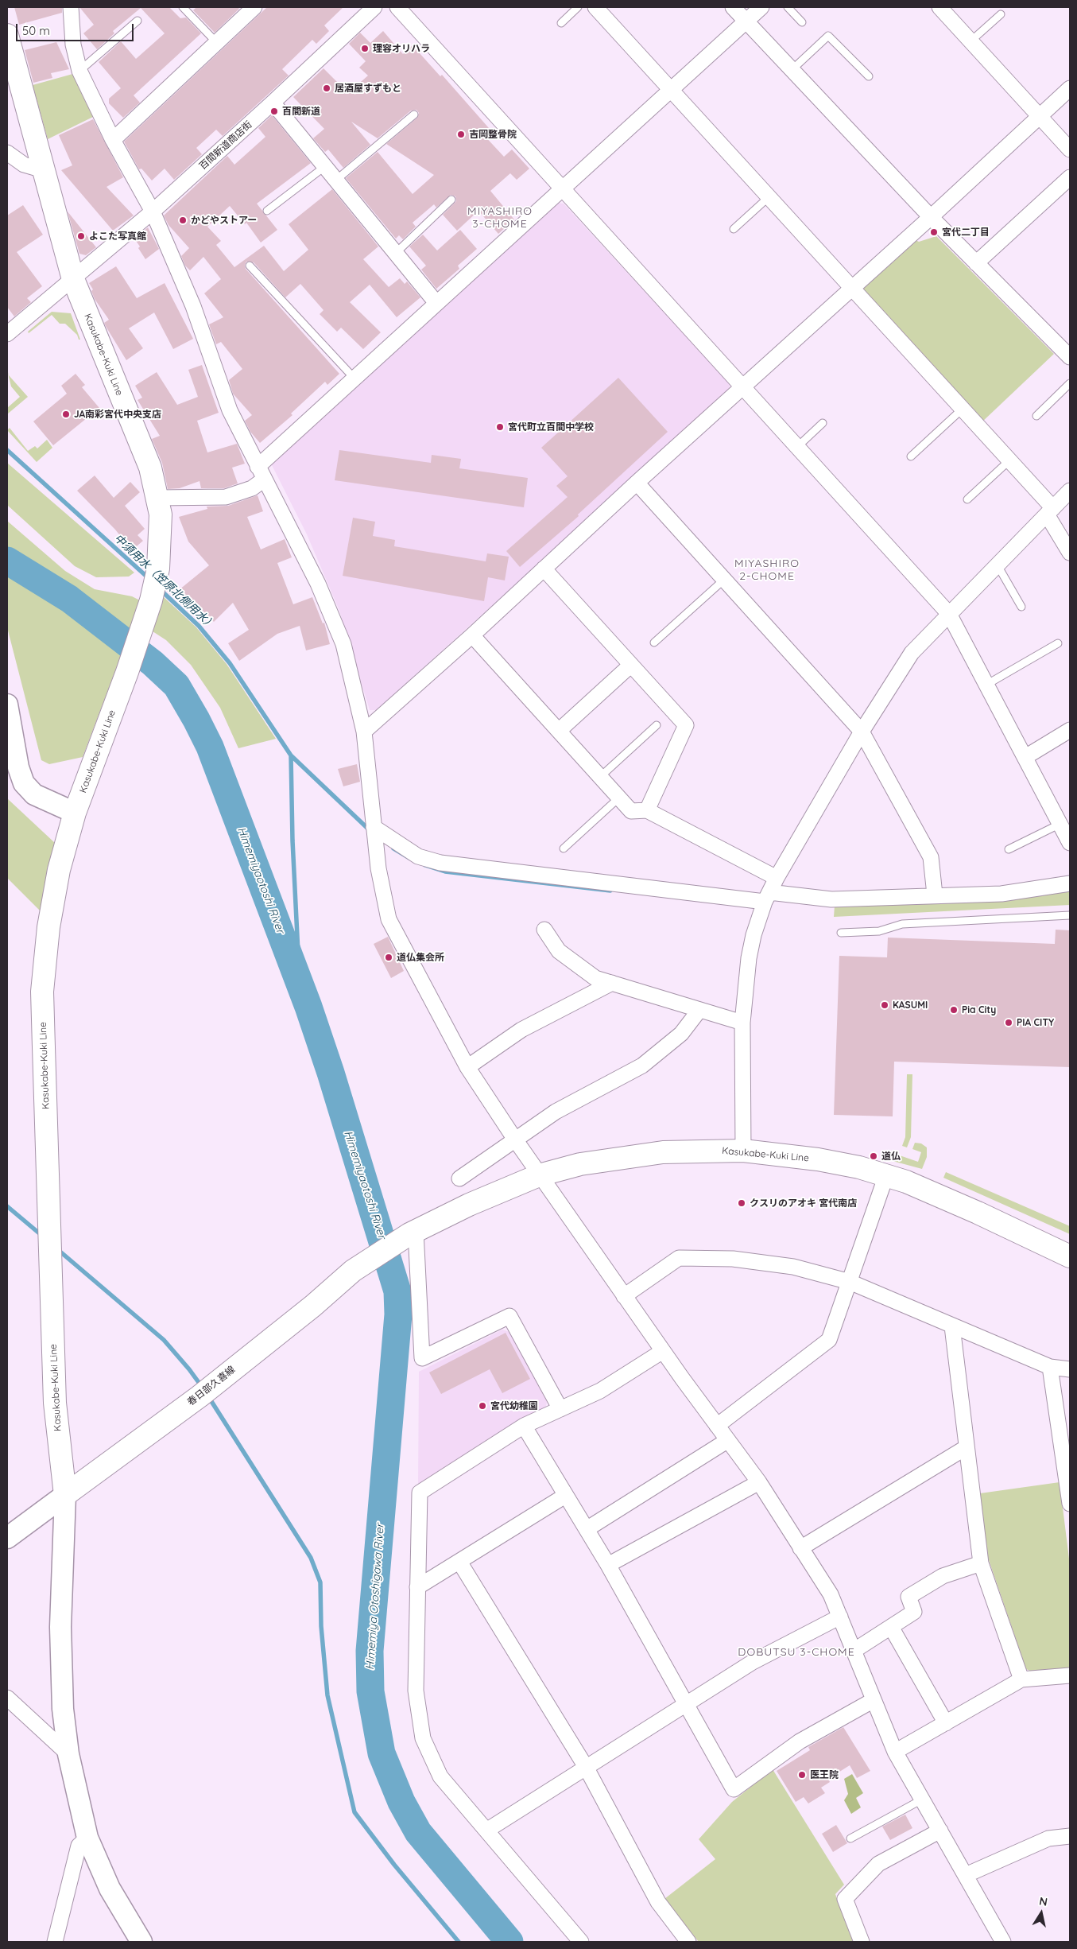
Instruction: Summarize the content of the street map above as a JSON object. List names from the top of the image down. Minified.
{"streets":{"main road":["Kasukabe-Kuki Line","春日部久喜線"],"street":["百間新道商店街"]},"crossings":[["百間新道商店街","Kasukabe-Kuki Line"],["Kasukabe-Kuki Line","春日部久喜線"]],"districts":["MIYASHIRO 3-CHOME","MIYASHIRO 2-CHOME","DOBUTSU 3-CHOME"],"water":["中須用水（笠原北側用水）","Himemiyaotoshi River","Himemiya Otoshigawa River"],"places":["理容オリハラ","居酒屋すずもと","百間新道","吉岡整骨院","かどやストアー","宮代二丁目","よこた写真館","JA南彩宮代中央支店","宮代町立百間中学校","道仏集会所","KASUMI","Pia City","PIA CITY","道仏","クスリのアオキ 宮代南店","宮代幼稚園","医王院"],"scale_bar":"50 m","north":"top"}
